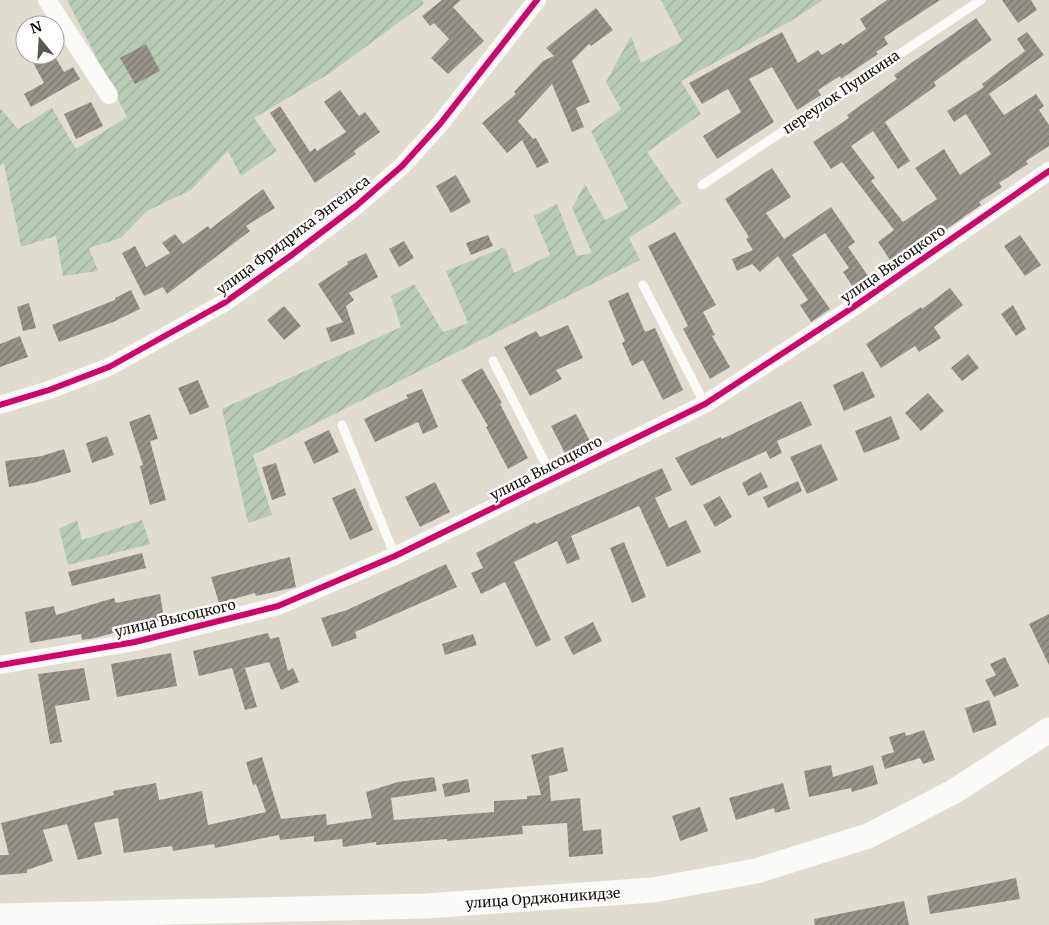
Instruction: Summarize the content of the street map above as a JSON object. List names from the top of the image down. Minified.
{"streets":{"main road":["улица Орджоникидзе"],"street":["улица Фридриха Энгельса","улица Высоцкого"],"lane":["переулок Пушкина"]},"north":"top"}
